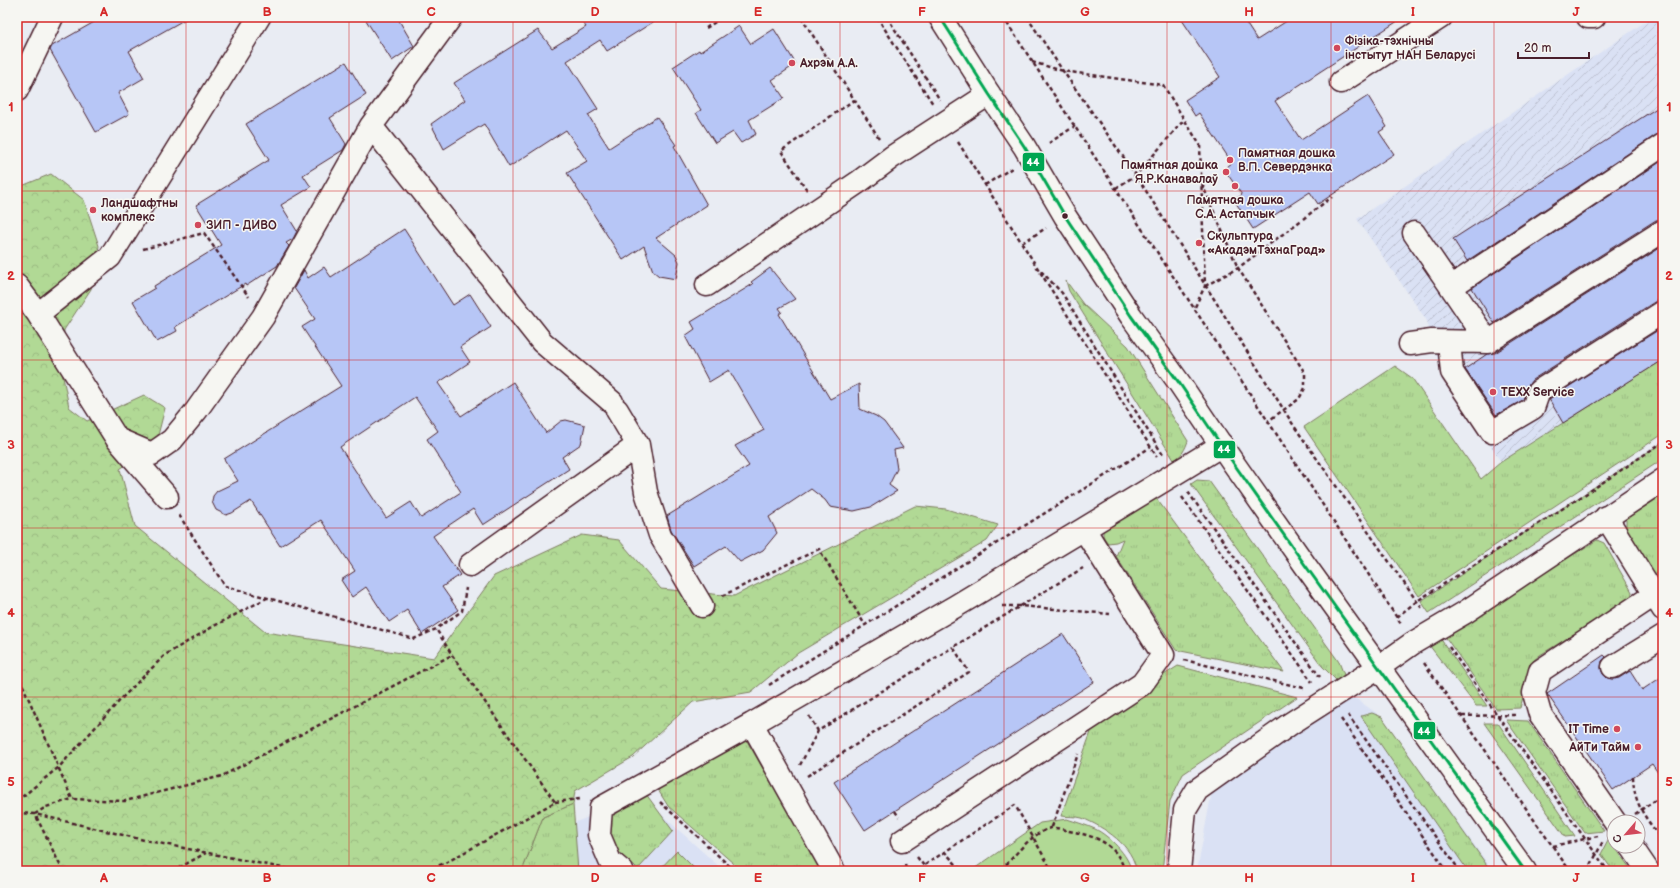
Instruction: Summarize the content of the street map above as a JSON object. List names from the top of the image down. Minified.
{"places":["Фізіка-тэхнічны інстытут НАН Беларусі","Ахрэм А.А.","Памятная дошка В.П. Севердэнка","Памятная дошка Я.Р.Канавалаў","Памятная дошка С.А. Астапчык","Ландшафтны комплекс","ЗИП - ДИВО","Скульптура «АкадэмТэхнаГрад»","TEXX Service","IT Time","АйТи Тайм"],"lines":["transit line 44"],"scale_bar":"20 m","north":"bottom left","grid":{"columns":["A","B","C","D","E","F","G","H","I","J"],"rows":["1","2","3","4","5"]}}
